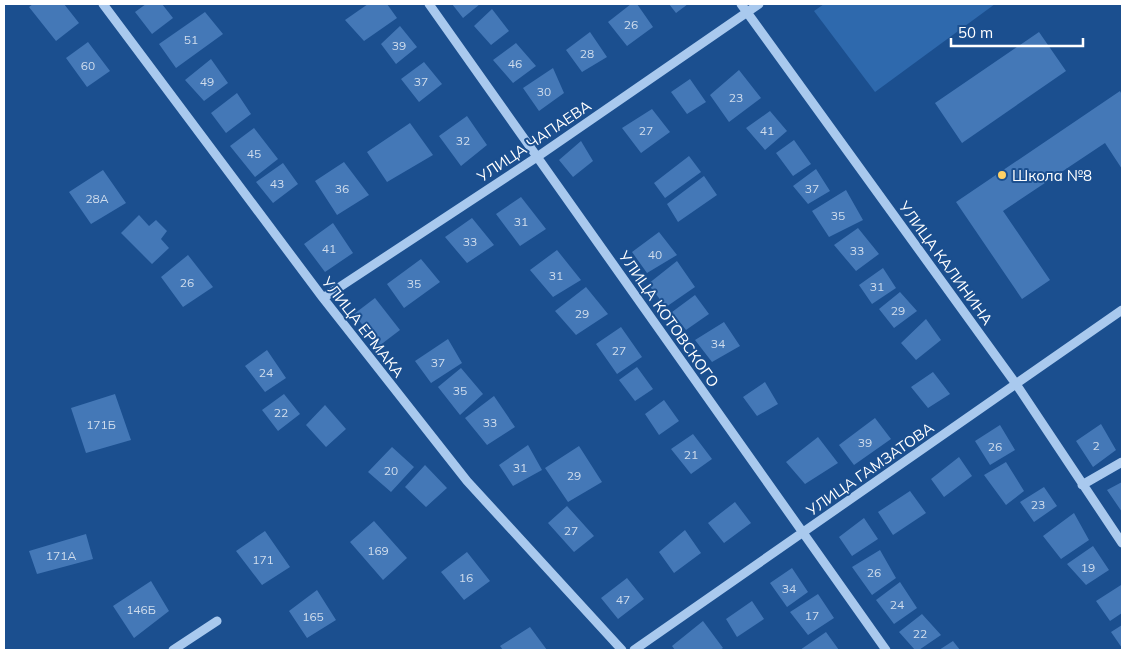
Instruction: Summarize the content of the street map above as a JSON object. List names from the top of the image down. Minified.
{"streets":{"street":["УЛИЦА ЧАПАЕВА","УЛИЦА КАЛИНИНА","УЛИЦА КОТОВСКОГО","УЛИЦА ЕРМАКА","УЛИЦА ГАМЗАТОВА"]},"crossings":[["УЛИЦА ЧАПАЕВА","УЛИЦА КАЛИНИНА"],["УЛИЦА ЧАПАЕВА","УЛИЦА КОТОВСКОГО"],["УЛИЦА ЧАПАЕВА","УЛИЦА ЕРМАКА"],["УЛИЦА КАЛИНИНА","УЛИЦА ГАМЗАТОВА"],["УЛИЦА КОТОВСКОГО","УЛИЦА ГАМЗАТОВА"]],"places":["Школа №8"],"house_numbers":["26","51","39","28","46","60","49","37","30","23","27","41","32","45","43","36","37","28А","35","31","33","41","33","40","31","26","35","31","29","29","34","27","37","24","35","22","33","171Б","39","2","26","21","31","20","29","23","27","169","171А","171","19","26","16","34","47","24","146Б","17","165","22"],"scale_bar":"50 m"}
